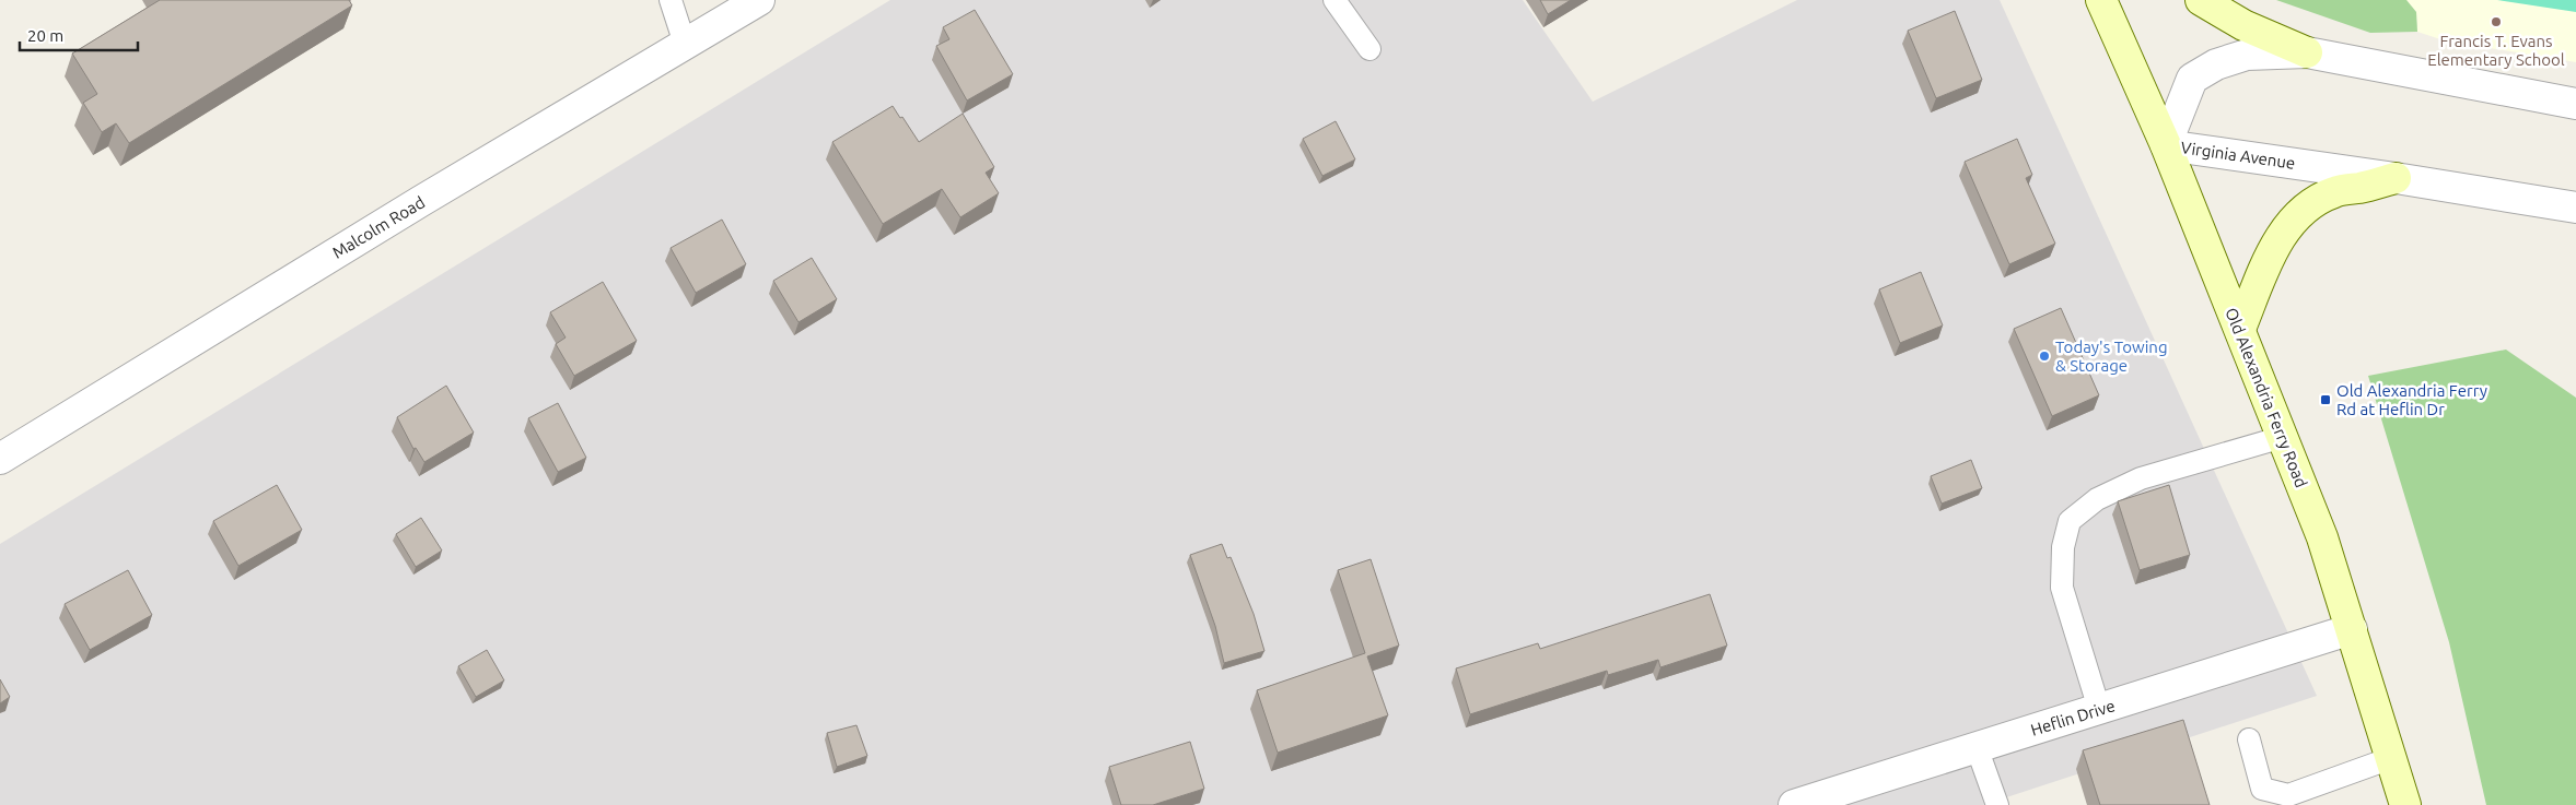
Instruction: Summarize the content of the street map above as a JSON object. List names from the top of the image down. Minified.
{"streets":{"main road":["Old Alexandria Ferry Road"],"street":["Virginia Avenue","Malcolm Road","Heflin Drive"]},"crossings":[["Virginia Avenue","Old Alexandria Ferry Road"],["Old Alexandria Ferry Road","Heflin Drive"]],"places":{"other":["Francis T. Evans Elementary School","Today's Towing & Storage"],"transit":["Old Alexandria Ferry Rd at Heflin Dr"]},"scale_bar":"20 m"}
